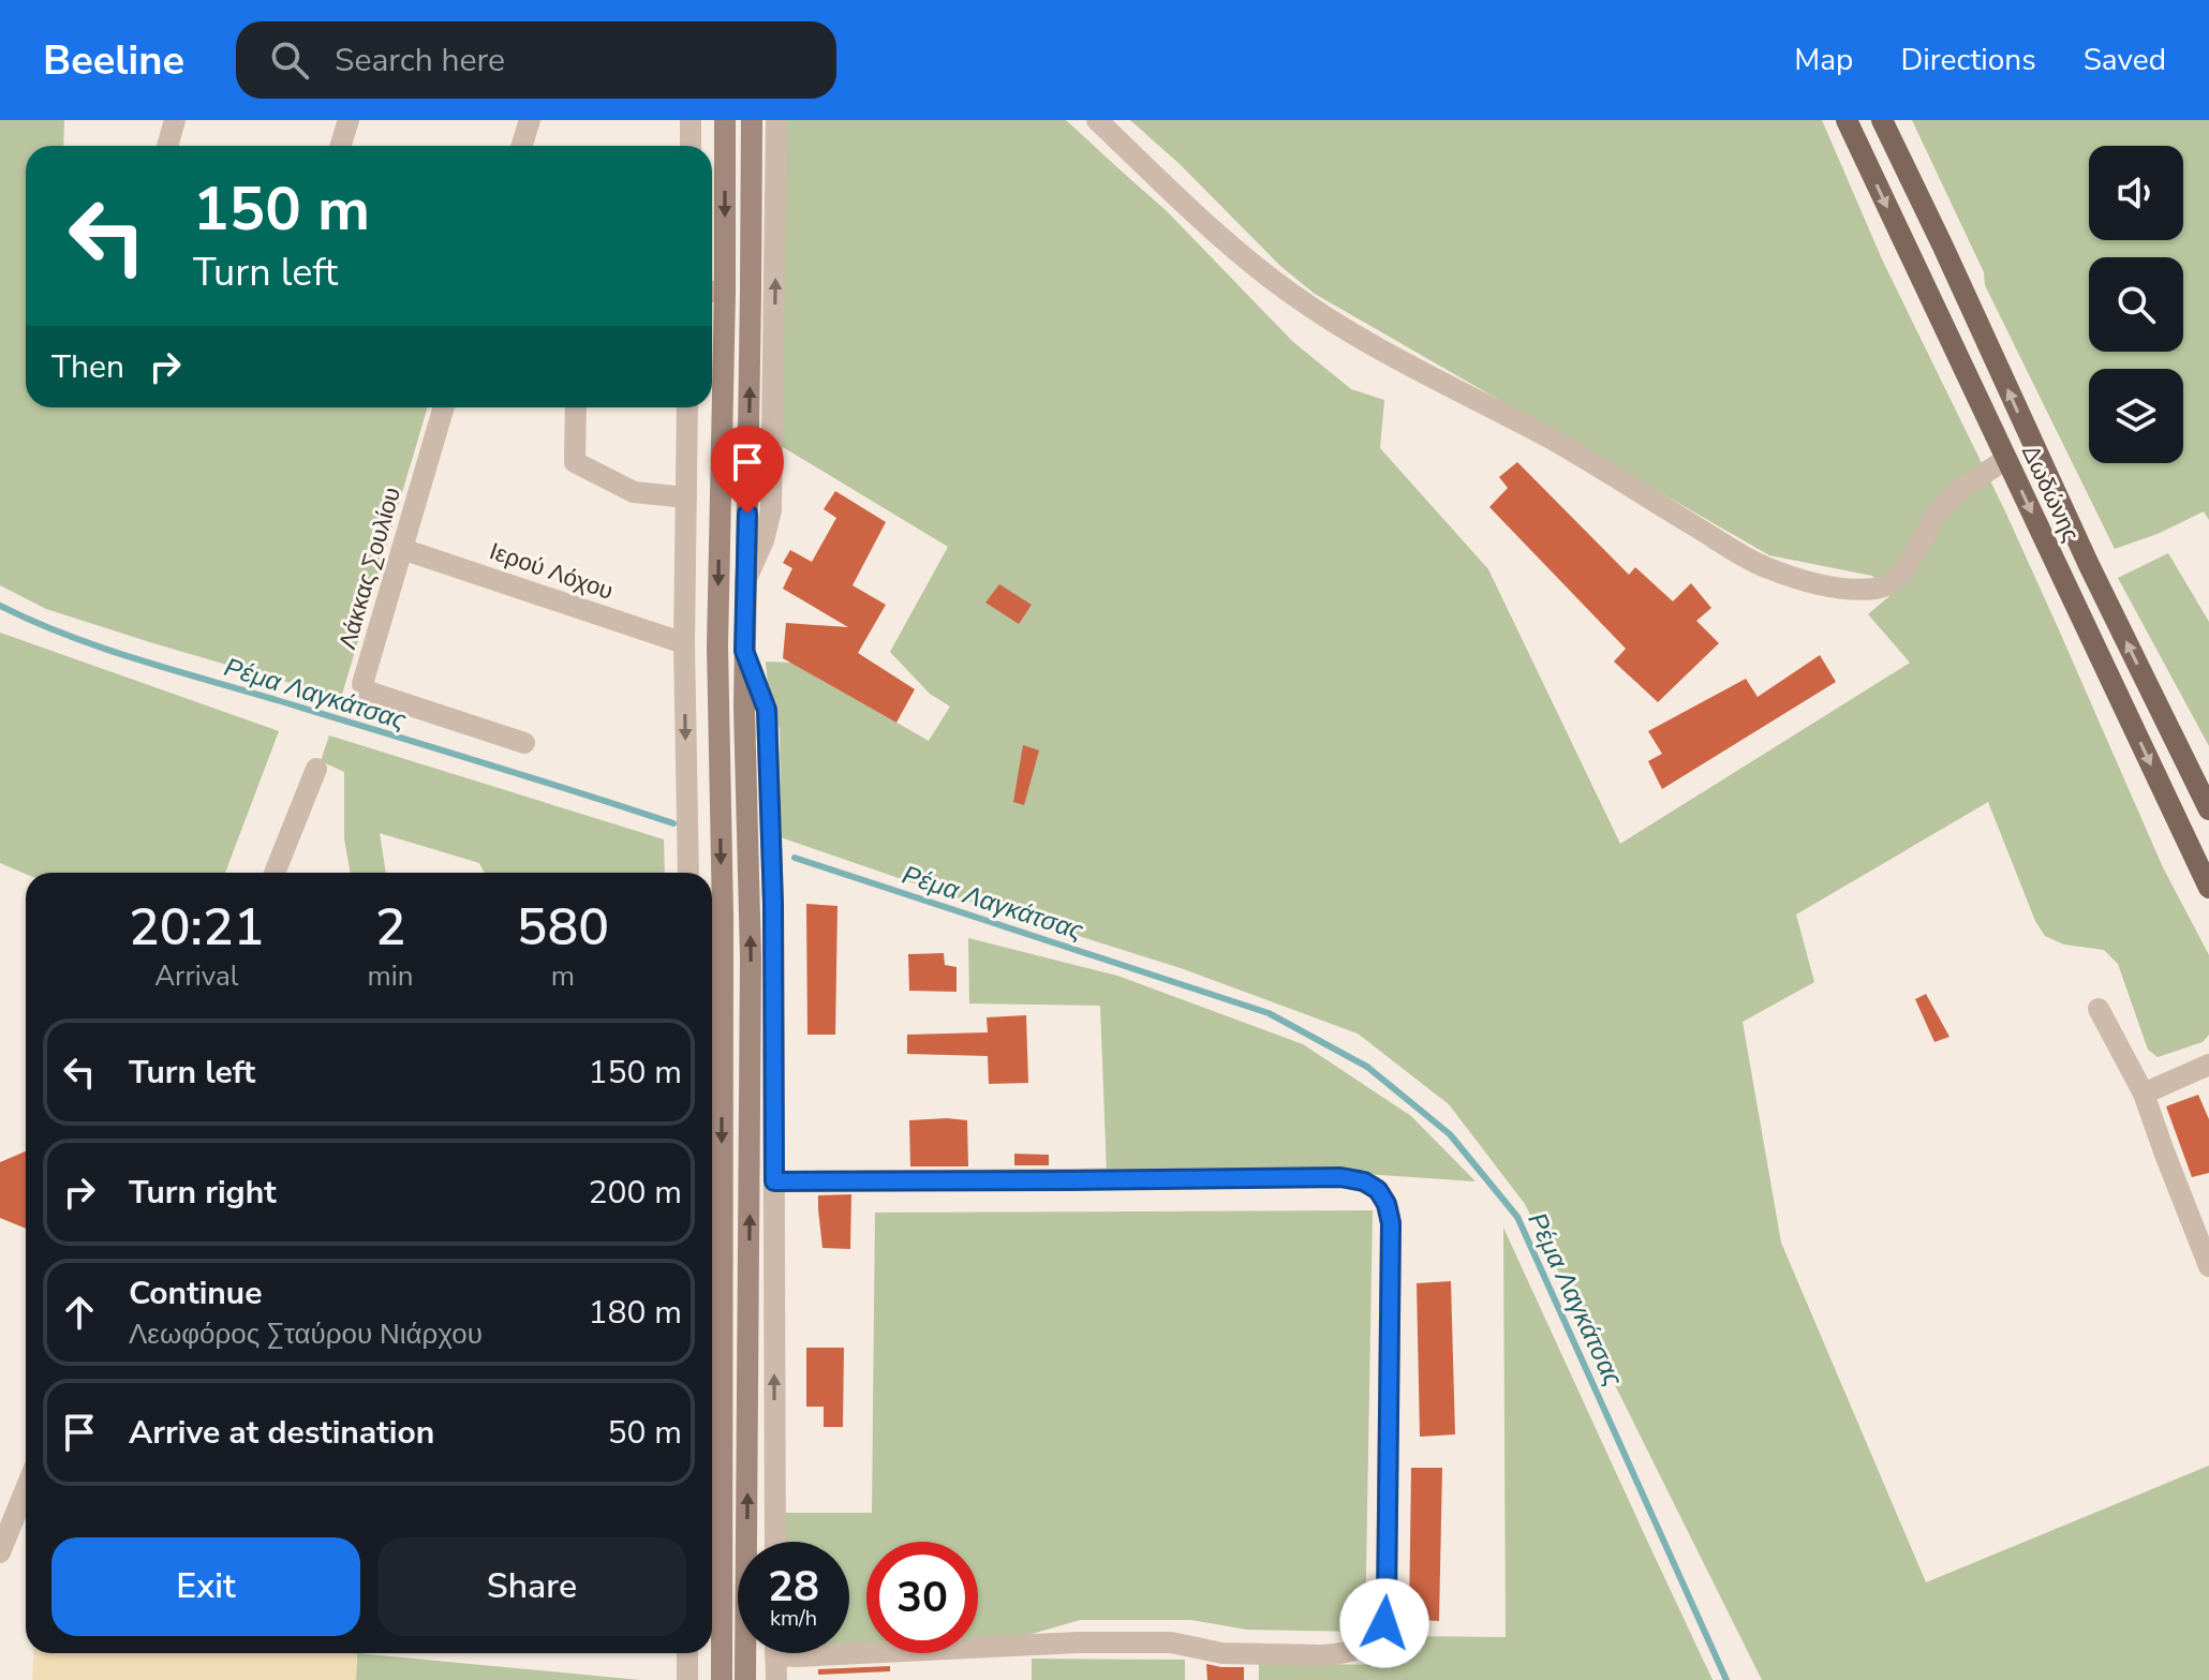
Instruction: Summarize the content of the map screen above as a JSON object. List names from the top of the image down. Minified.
{"streets":{"main road":["Δωδώνης"],"street":["Λάκκας Σουλίου","Ιερού Λόχου"]},"crossings":[["Λάκκας Σουλίου","Ιερού Λόχου"]],"water":["Ρέμα Λαγκάτσας"],"page":{"header":"Beeline","search":"Search here","nav":["Map","Directions","Saved"],"turn":["150 m","Turn left"],"then":"Then","eta":["20:21","Arrival","2","min","580","m"],"list":[{"name":"Turn left","value":"150 m"},{"name":"Turn right","value":"200 m"},{"name":"Continue","note":"Λεωφόρος Σταύρου Νιάρχου","value":"180 m"},{"name":"Arrive at destination","value":"50 m"}],"buttons":["Exit","Share"],"speed":"28 km/h","limit":"30"}}
